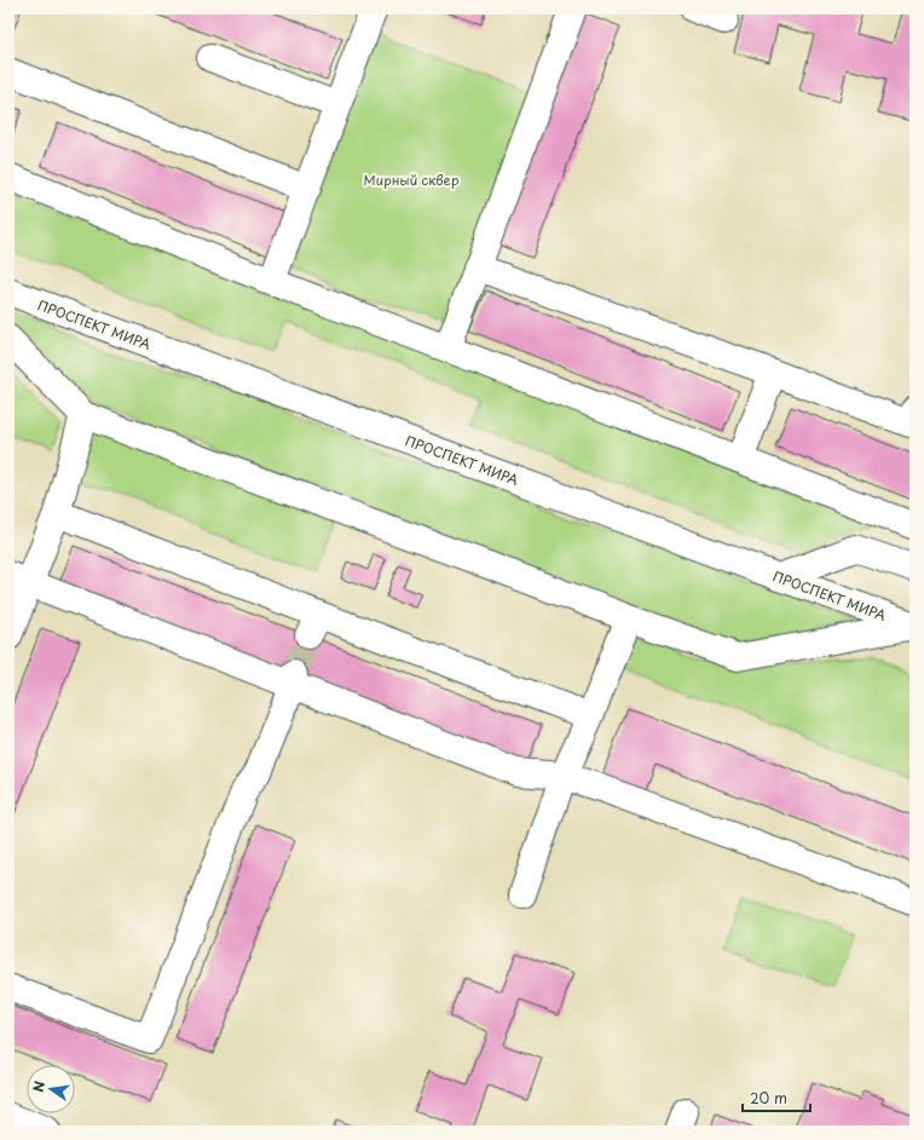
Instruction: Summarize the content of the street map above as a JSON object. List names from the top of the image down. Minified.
{"streets":{"street":["ПРОСПЕКТ МИРА"]},"parks":["Мирный сквер"],"scale_bar":"20 m","north":"left"}
